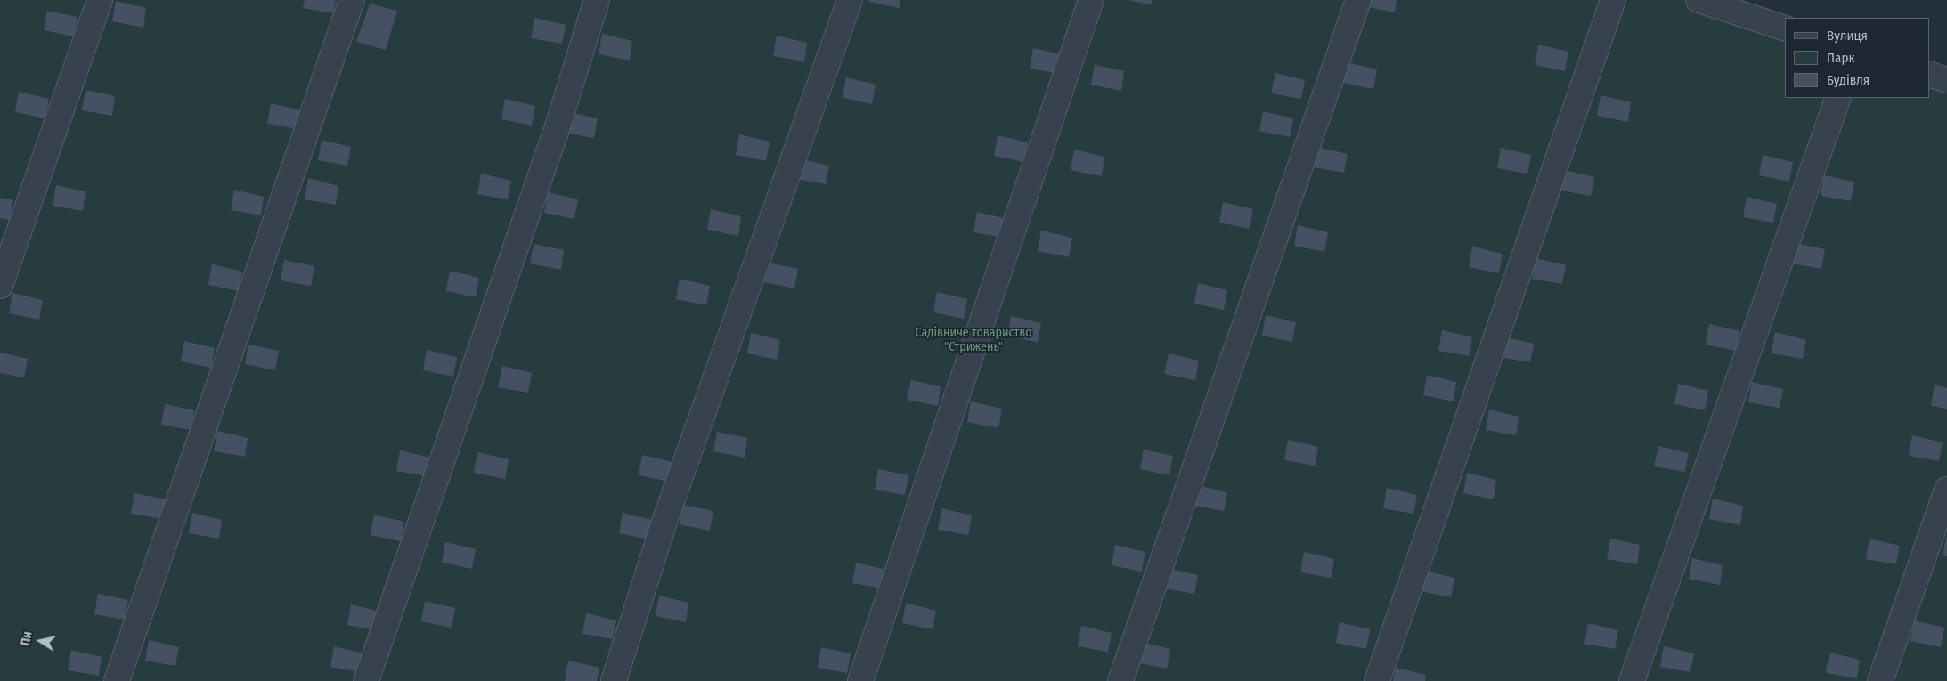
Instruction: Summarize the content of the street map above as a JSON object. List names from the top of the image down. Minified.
{"parks":["Садівниче товариство \"Стрижень\""],"legend":["Вулиця","Парк","Будівля"],"north":"left"}
